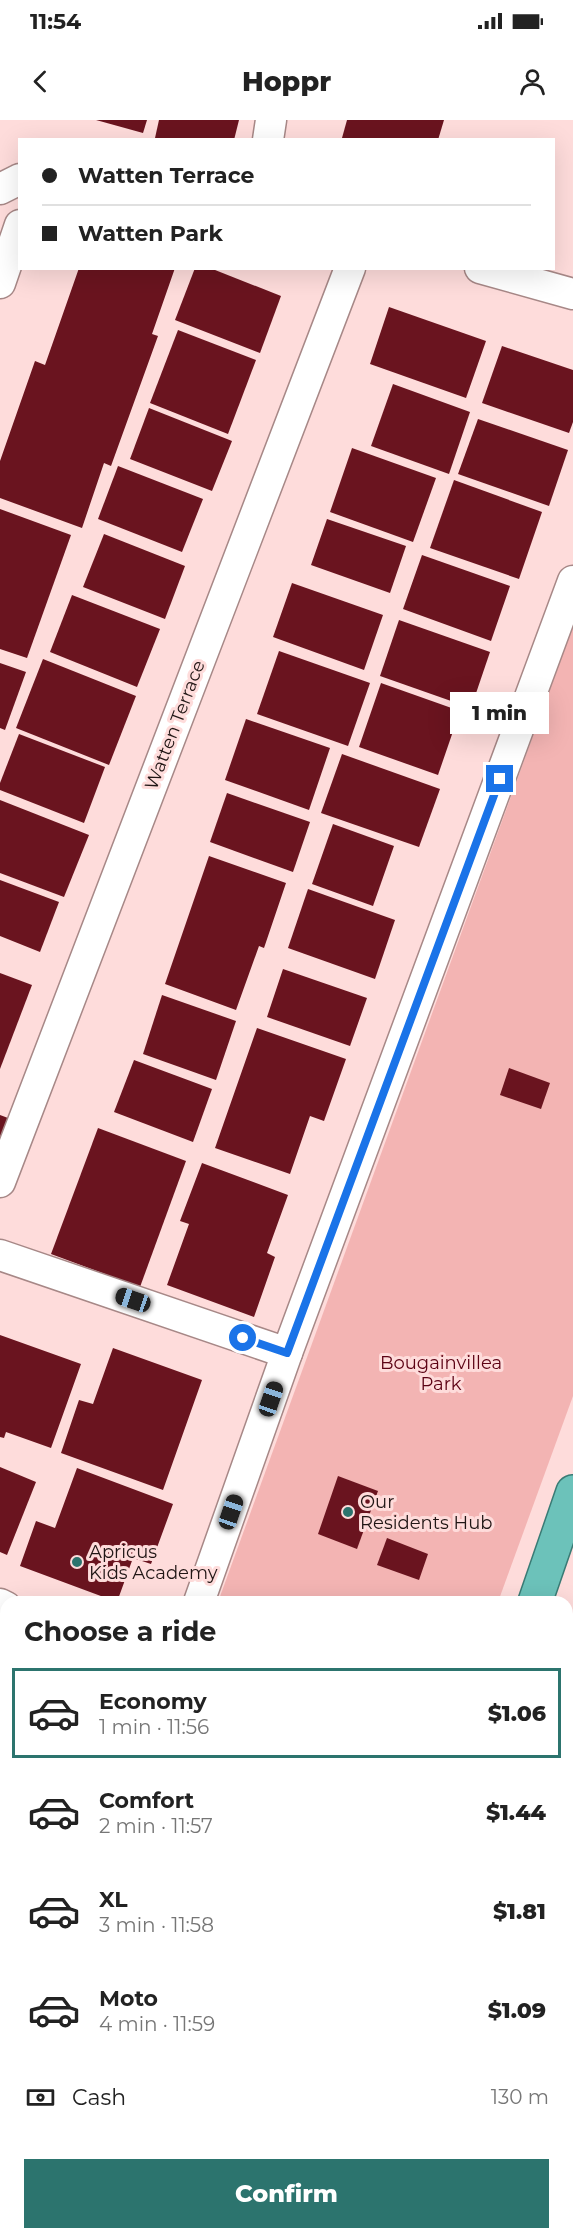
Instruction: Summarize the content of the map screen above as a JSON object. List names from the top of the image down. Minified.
{"streets":{"street":["Watten Terrace"]},"parks":["Bougainvillea Park"],"places":["Our Residents Hub","Apricus Kids Academy"],"page":{"status":"11:54","header":"Hoppr","banner":["Watten Terrace","Watten Park"],"bubble":"1 min","heading":"Choose a ride","list":[{"name":"Economy","note":"1 min · 11:56","value":"$1.06"},{"name":"Comfort","note":"2 min · 11:57","value":"$1.44"},{"name":"XL","note":"3 min · 11:58","value":"$1.81"},{"name":"Moto","note":"4 min · 11:59","value":"$1.09"}],"pay":["Cash","130 m"],"buttons":"Confirm"}}
